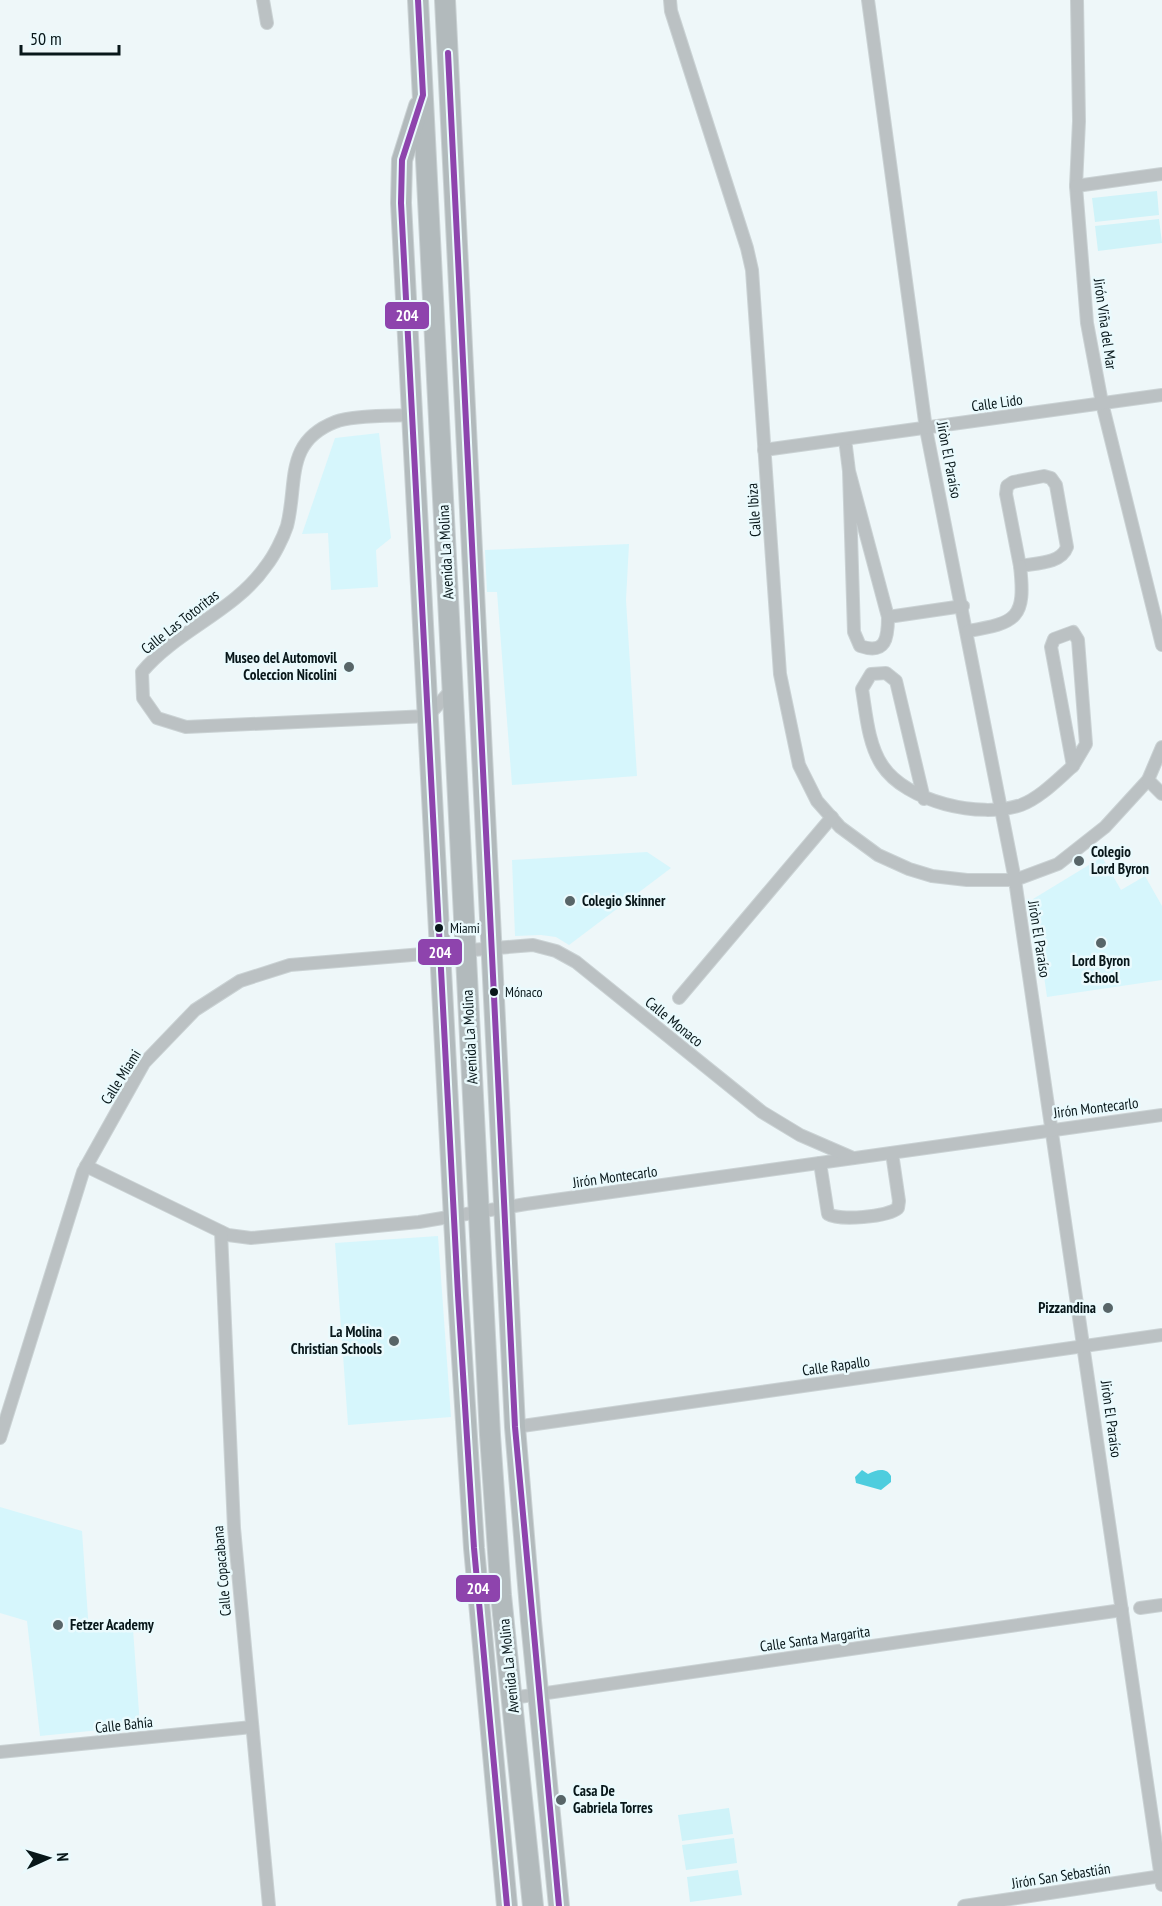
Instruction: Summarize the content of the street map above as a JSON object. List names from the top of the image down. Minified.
{"streets":{"main road":["Avenida La Molina"],"street":["Jirón Viña del Mar","Calle Lido","Jiròn El Paraíso","Calle Ibiza","Calle Las Totoritas","Calle Monaco","Calle Miami","Jirón Montecarlo","Calle Rapallo","Calle Copacabana","Calle Santa Margarita","Calle Bahía","Jirón San Sebastián"]},"crossings":[["Jirón Viña del Mar","Calle Lido"],["Calle Lido","Jiròn El Paraíso"],["Calle Lido","Calle Ibiza"],["Jiròn El Paraíso","Calle Ibiza"],["Jiròn El Paraíso","Jirón Montecarlo"],["Jiròn El Paraíso","Calle Rapallo"],["Jiròn El Paraíso","Calle Santa Margarita"],["Jiròn El Paraíso","Jirón San Sebastián"],["Avenida La Molina","Calle Las Totoritas"],["Avenida La Molina","Calle Monaco"],["Avenida La Molina","Calle Miami"],["Avenida La Molina","Jirón Montecarlo"],["Avenida La Molina","Calle Rapallo"],["Avenida La Molina","Calle Santa Margarita"],["Calle Monaco","Calle Miami"],["Calle Monaco","Jirón Montecarlo"],["Calle Miami","Jirón Montecarlo"],["Jirón Montecarlo","Calle Copacabana"],["Calle Copacabana","Calle Bahía"]],"places":["Museo del Automovil Coleccion Nicolini","Colegio Lord Byron","Colegio Skinner","Miami","Lord Byron School","Mónaco","Pizzandina","La Molina Christian Schools","Fetzer Academy","Casa De Gabriela Torres"],"lines":["transit line 204"],"scale_bar":"50 m","north":"right"}
